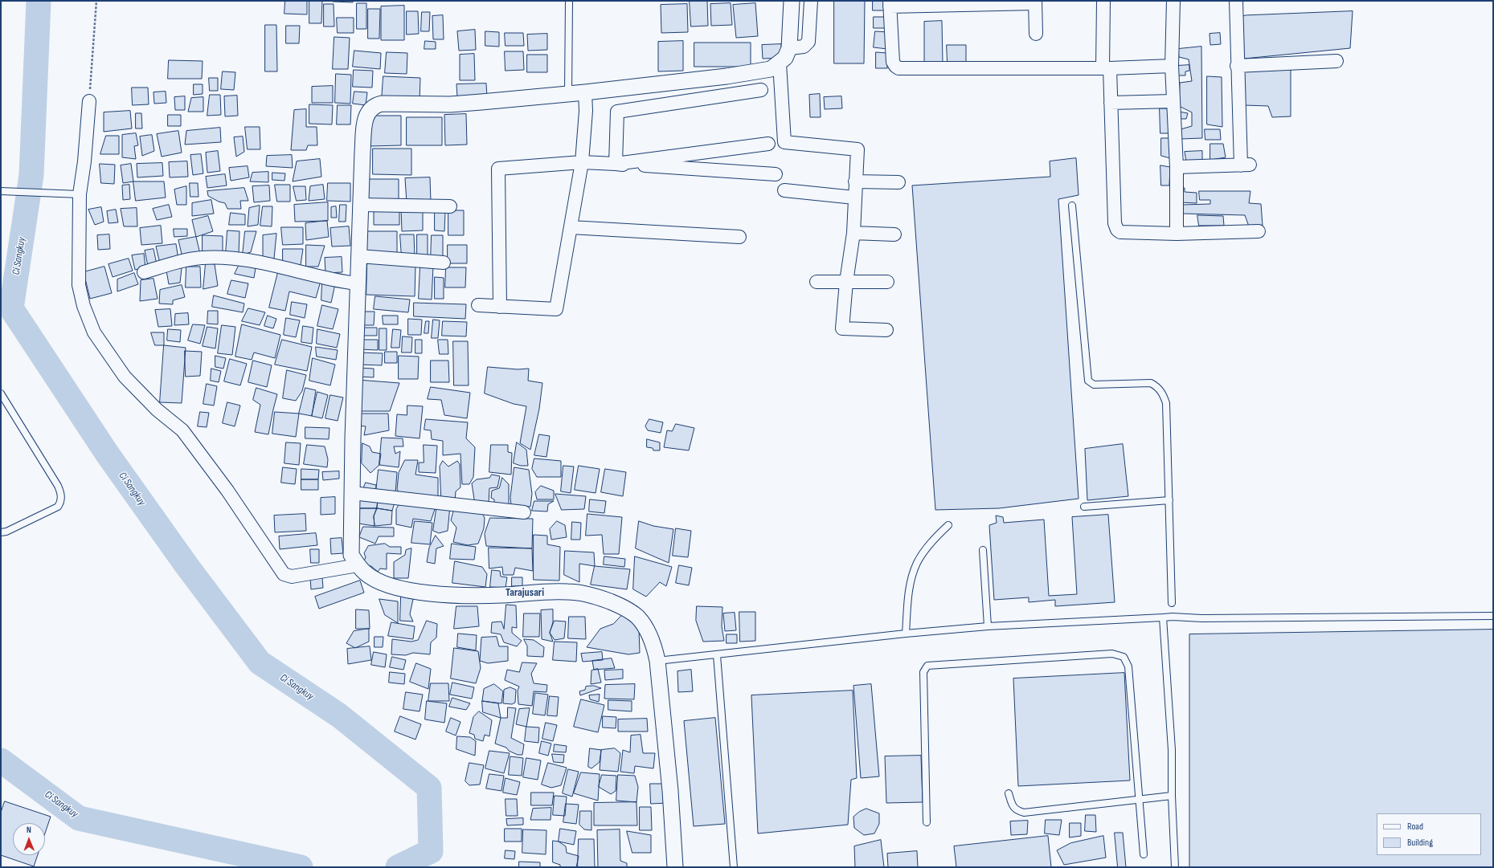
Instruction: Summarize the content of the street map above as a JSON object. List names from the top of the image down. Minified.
{"districts":["Tarajusari"],"water":["Ci Sangkuy"],"legend":["Road","Building"],"north":"top"}
